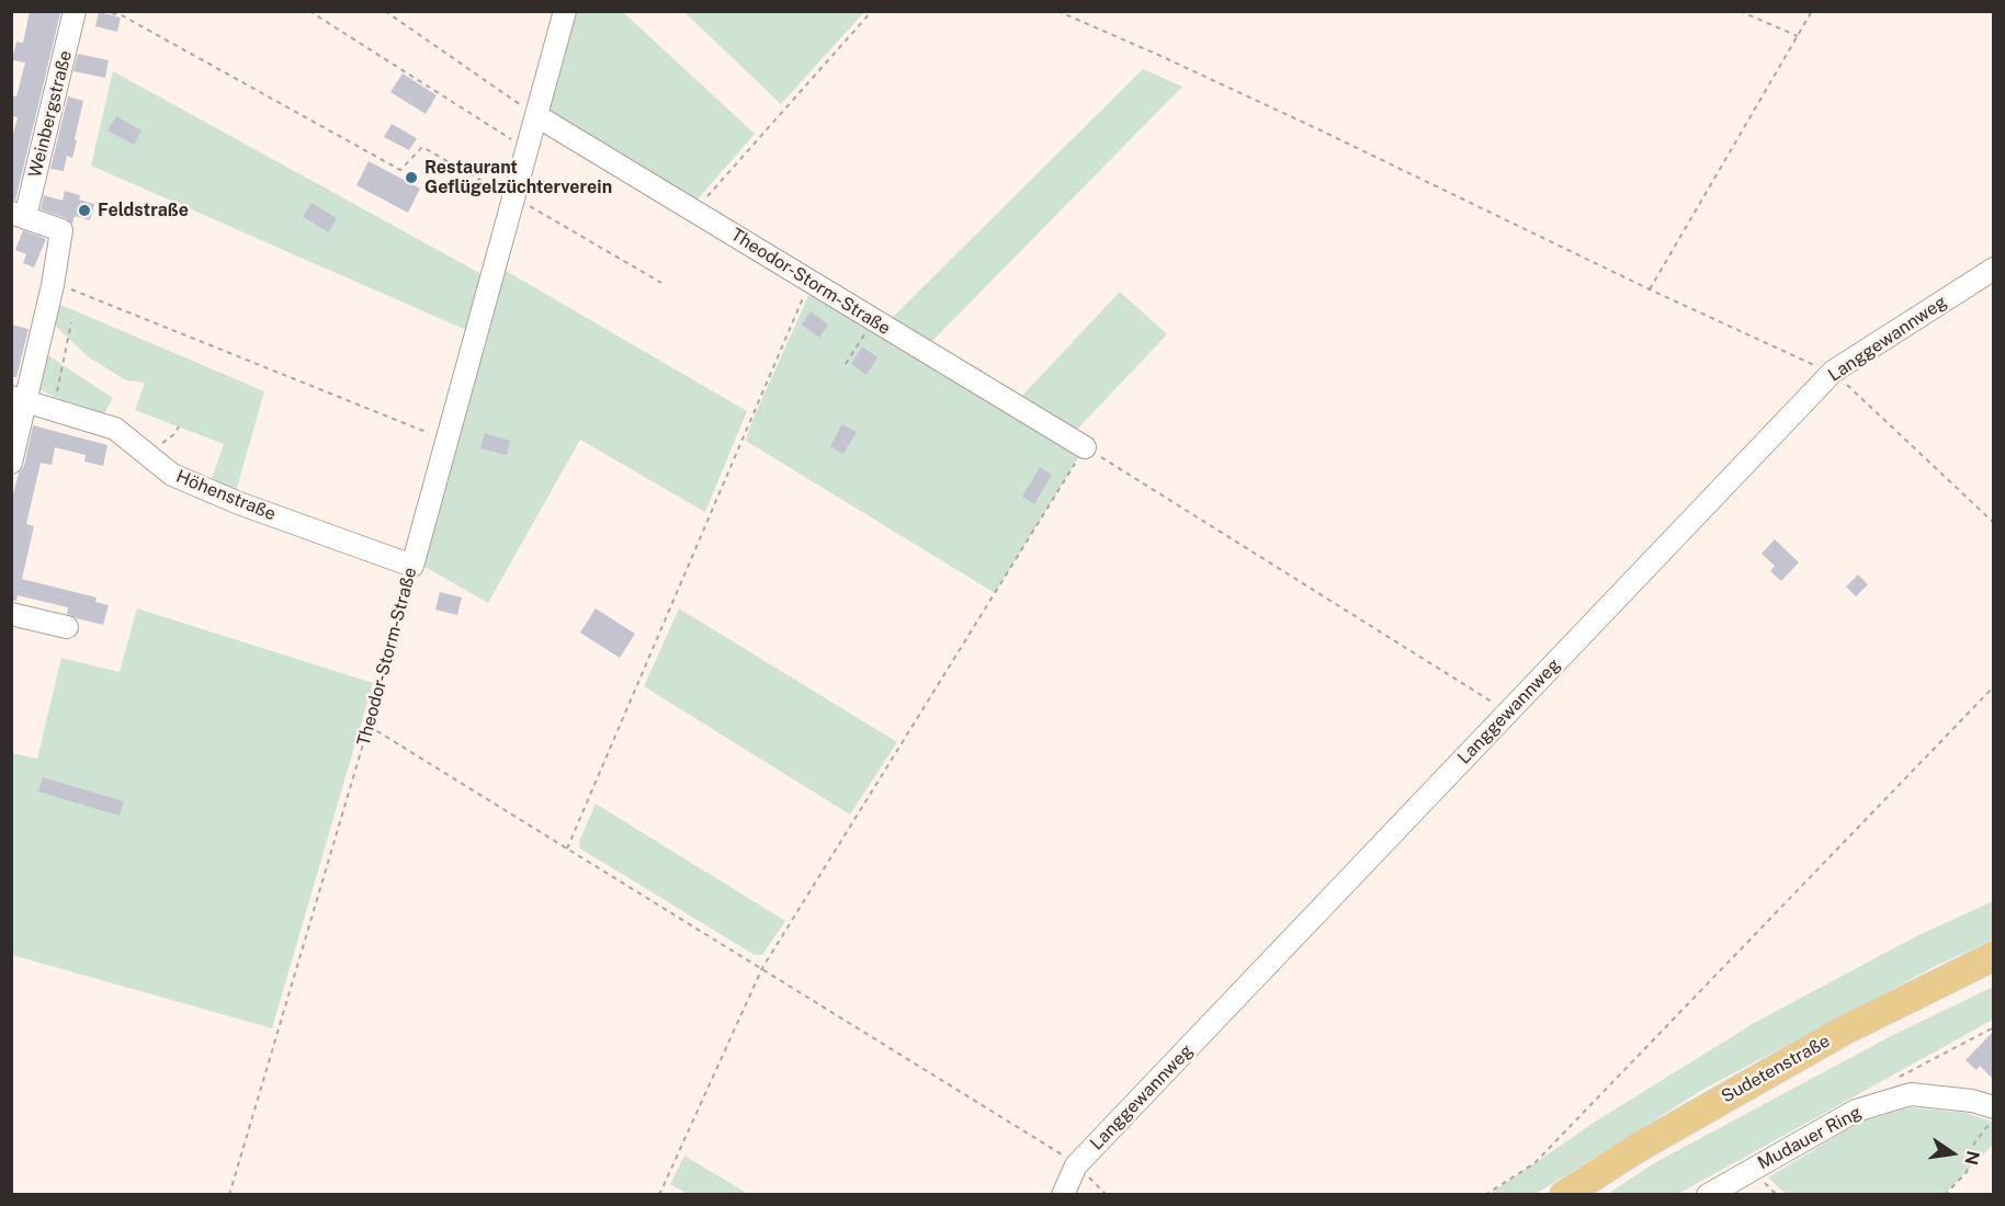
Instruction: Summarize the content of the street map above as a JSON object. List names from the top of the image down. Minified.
{"streets":{"main road":["Sudetenstraße"],"street":["Weinbergstraße","Theodor-Storm-Straße","Langgewannweg","Höhenstraße","Mudauer Ring"]},"crossings":[["Theodor-Storm-Straße","Höhenstraße"]],"places":["Restaurant Geflügelzüchterverein","Feldstraße"],"north":"right"}
